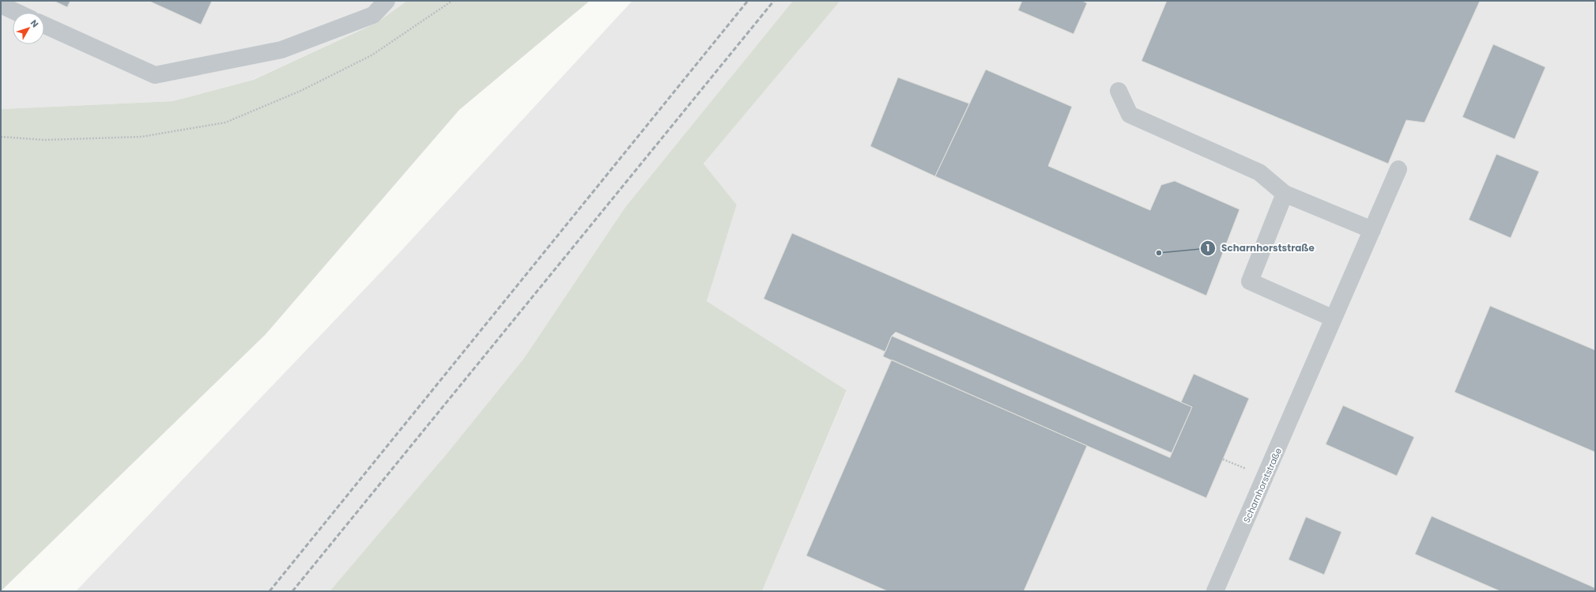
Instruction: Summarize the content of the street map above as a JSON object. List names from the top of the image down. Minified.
{"streets":{"street":["Scharnhorststraße"]},"places":["Scharnhorststraße"],"north":"top right"}
